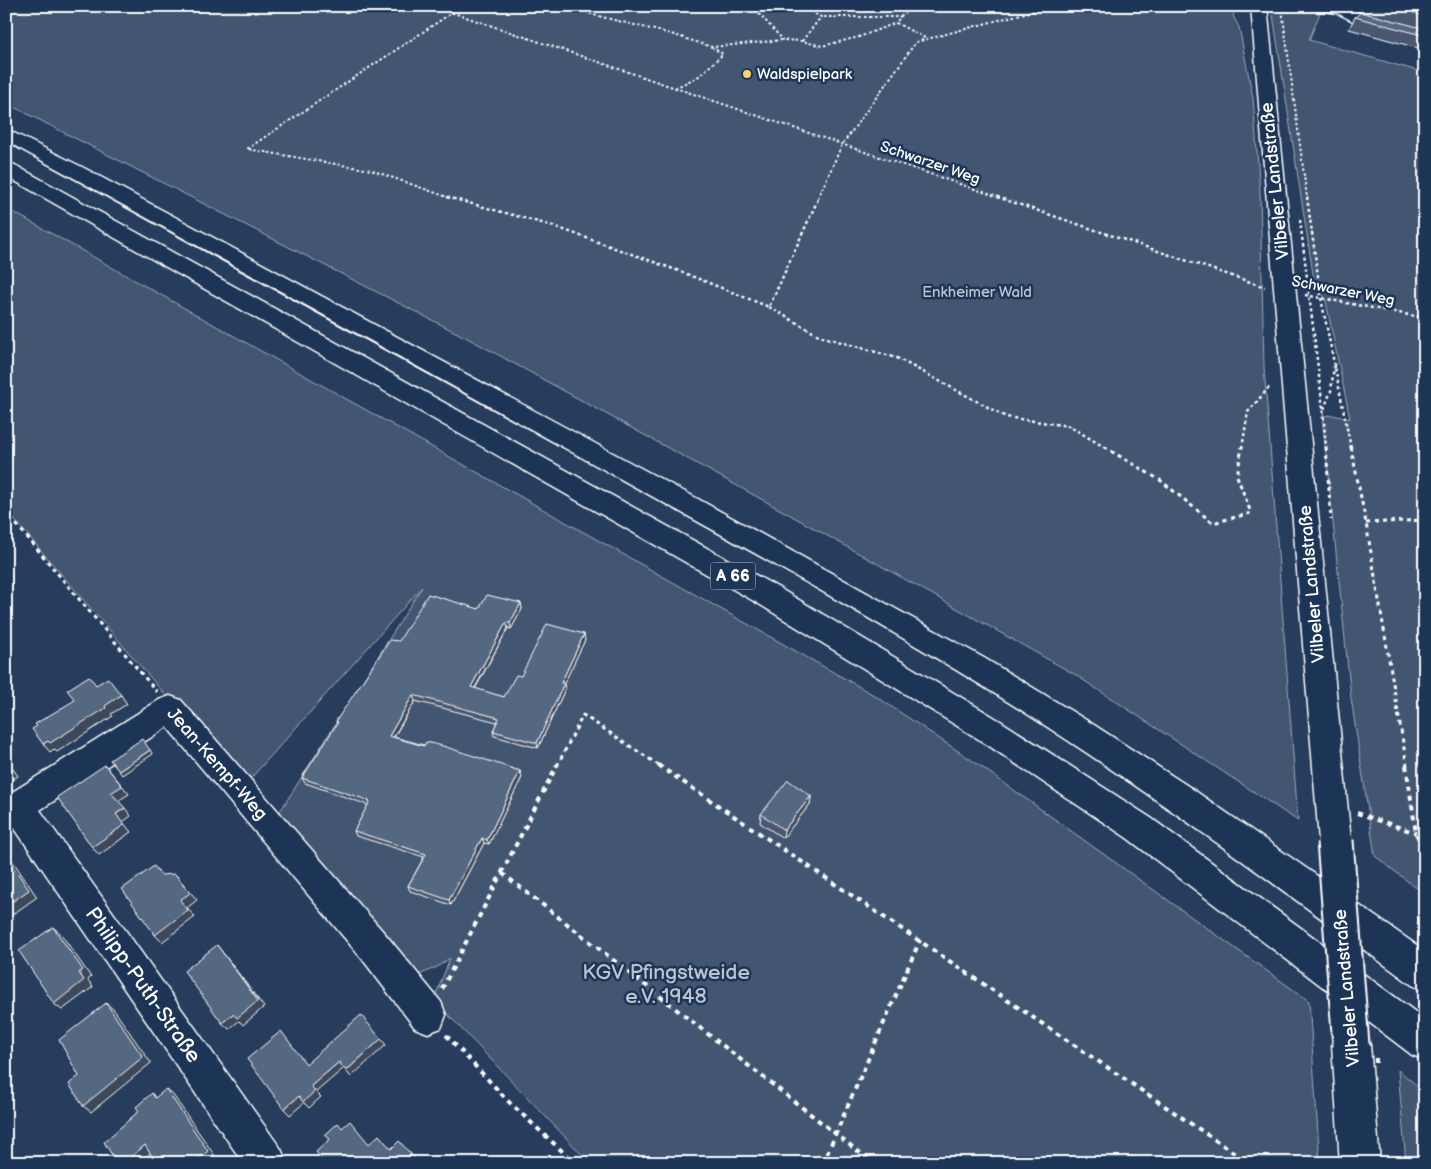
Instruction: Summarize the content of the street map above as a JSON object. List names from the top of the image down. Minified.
{"streets":{"main road":["Vilbeler Landstraße","A 66","Jean-Kempf-Weg","Philipp-Puth-Straße"],"path":["Schwarzer Weg"]},"crossings":[["Schwarzer Weg","Vilbeler Landstraße"]],"parks":["Enkheimer Wald","KGV Pfingstweide e.V. 1948"],"places":["Waldspielpark"]}
